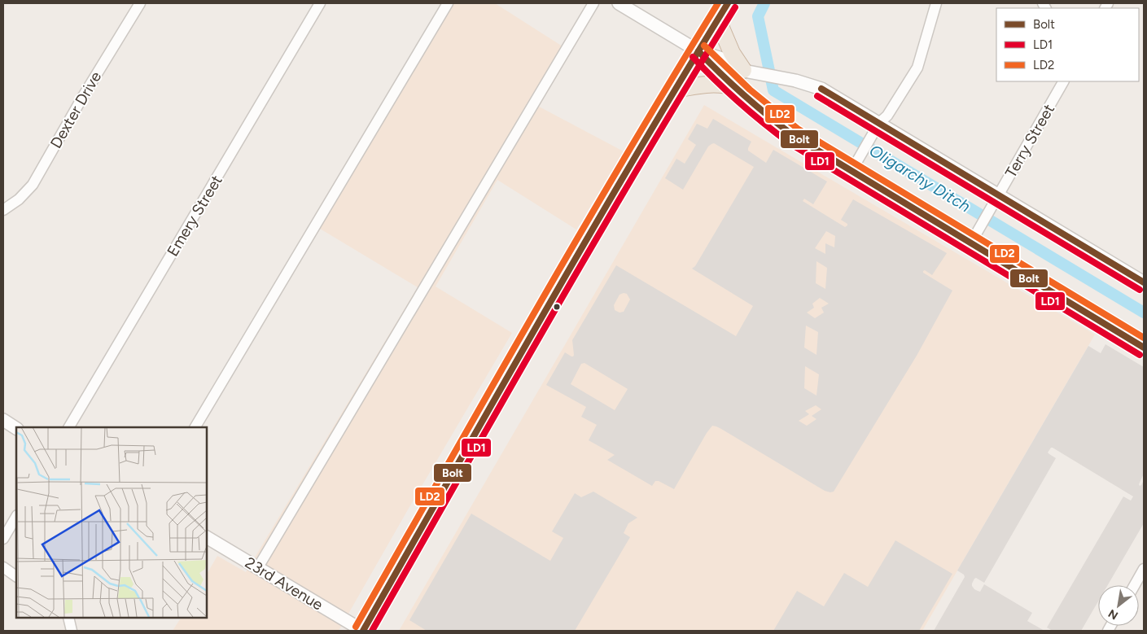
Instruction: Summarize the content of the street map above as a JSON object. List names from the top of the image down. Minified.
{"streets":{"street":["Dexter Drive","Terry Street","Emery Street","23rd Avenue"]},"water":["Oligarchy Ditch"],"lines":["transit line Bolt","transit line LD2","transit line LD1"],"legend":["Bolt","LD1","LD2"],"north":"bottom left"}
